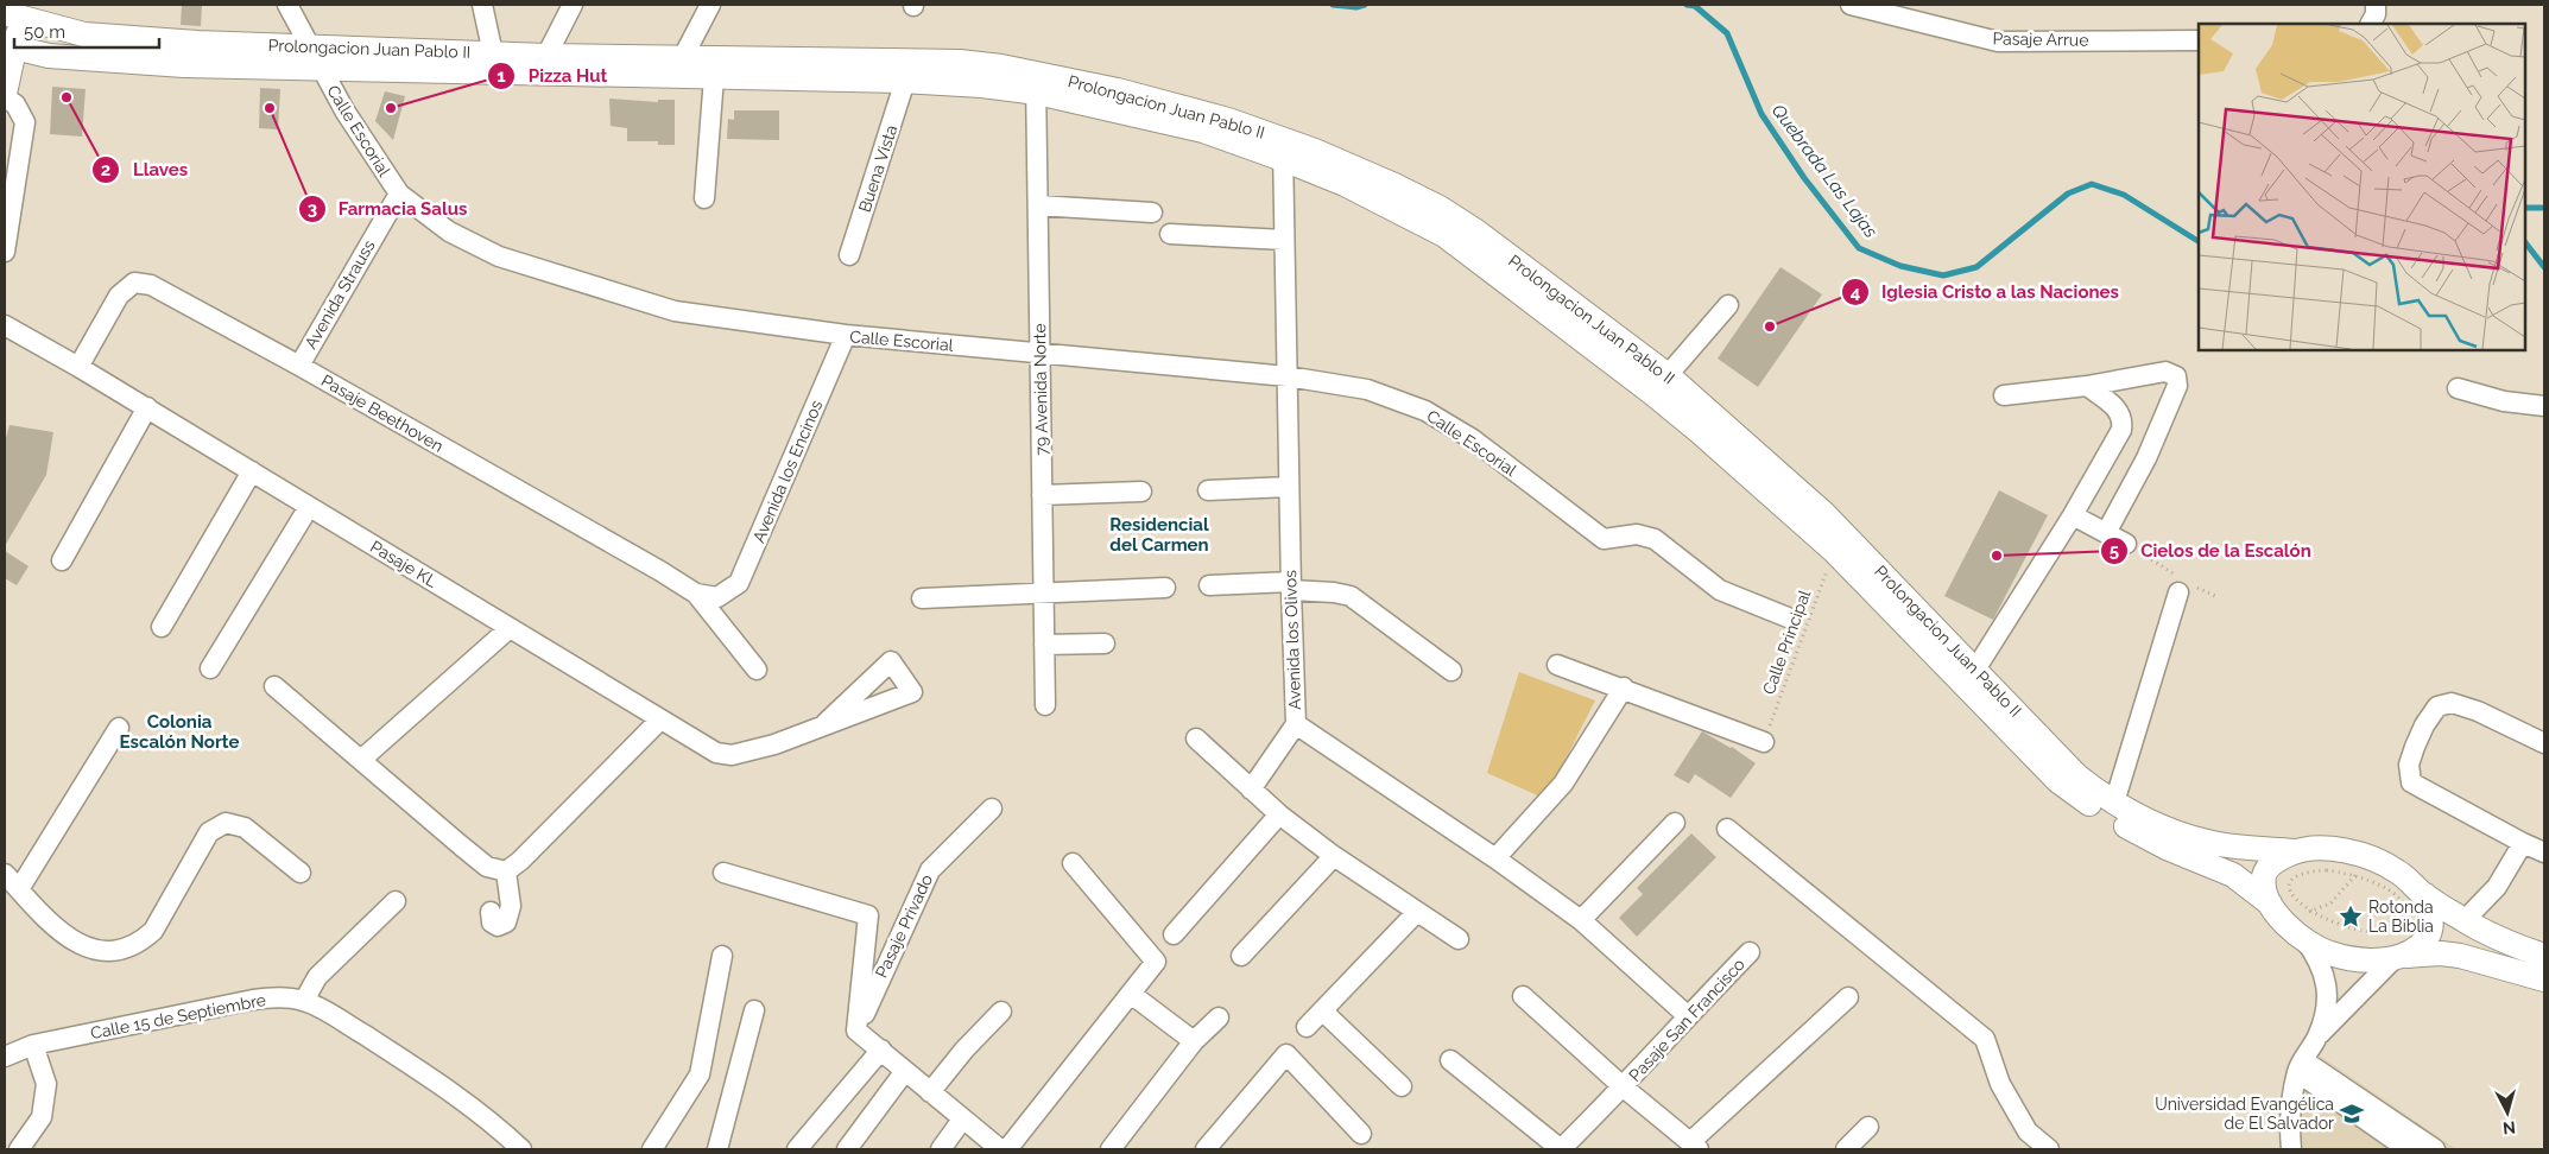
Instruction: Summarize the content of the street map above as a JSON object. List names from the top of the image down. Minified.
{"streets":{"main road":["Prolongacion Juan Pablo II"],"street":["Pasaje Arrue","Calle Escorial","Buena Vista","Avenida Strauss","79 Avenida Norte","Pasaje Beethoven","Avenida los Encinos","Pasaje KL","Avenida los Olivos","Pasaje Privado","Calle 15 de Septiembre","Pasaje San Francisco"],"path":["Calle Principal"]},"crossings":[["Prolongacion Juan Pablo II","Calle Escorial"],["Prolongacion Juan Pablo II","Buena Vista"],["Prolongacion Juan Pablo II","79 Avenida Norte"],["Prolongacion Juan Pablo II","Avenida los Olivos"],["Prolongacion Juan Pablo II","Calle Principal"],["Calle Escorial","Avenida Strauss"],["Calle Escorial","79 Avenida Norte"],["Calle Escorial","Avenida los Encinos"],["Calle Escorial","Avenida los Olivos"],["Avenida Strauss","Pasaje Beethoven"],["Pasaje Beethoven","Avenida los Encinos"],["Pasaje Beethoven","Pasaje KL"],["Avenida los Olivos","Pasaje San Francisco"]],"districts":["Residencial del Carmen","Colonia Escalón Norte"],"water":["Quebrada Las Lajas"],"places":{"other":["Llaves","Farmacia Salus","Pizza Hut","Iglesia Cristo a las Naciones","Cielos de la Escalón"],"place":["Rotonda La Biblia"],"school or university":["Universidad Evangélica de El Salvador"]},"scale_bar":"50 m","north":"bottom"}
